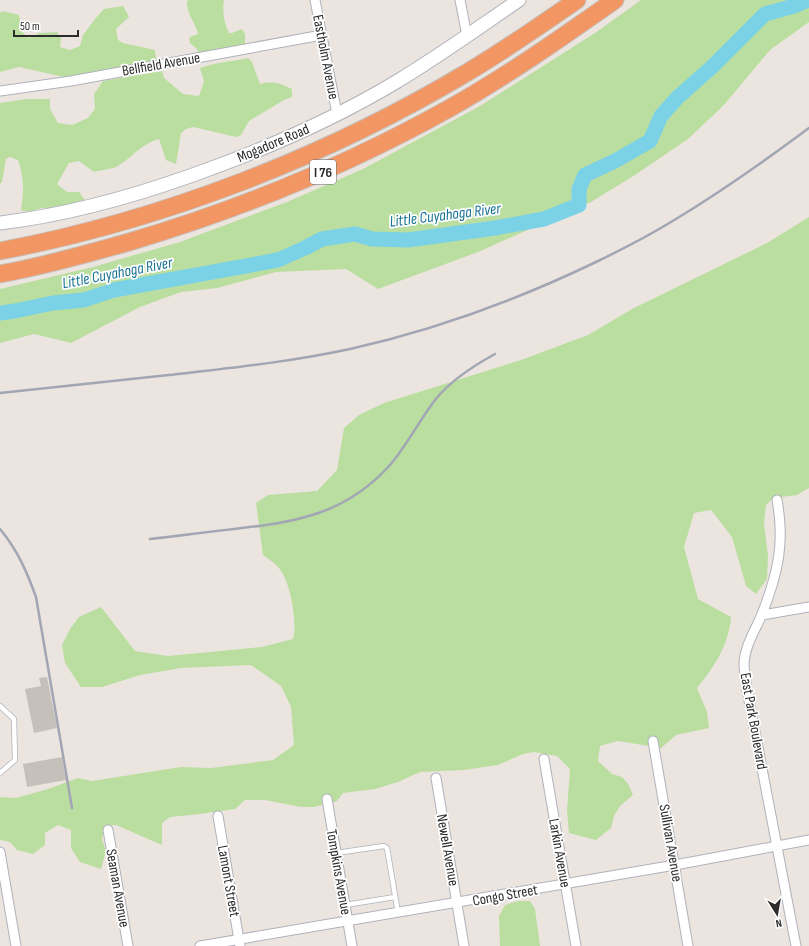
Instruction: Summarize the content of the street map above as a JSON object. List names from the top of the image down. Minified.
{"streets":{"highway":["I 76"],"street":["Eastholm Avenue","Bellfield Avenue","Mogadore Road","East Park Boulevard","Sullivan Avenue","Newell Avenue","Larkin Avenue","Tompkins Avenue","Lamont Street","Seaman Avenue","Congo Street"]},"crossings":[["Eastholm Avenue","Bellfield Avenue"],["Eastholm Avenue","Mogadore Road"],["East Park Boulevard","Congo Street"],["Sullivan Avenue","Congo Street"],["Newell Avenue","Congo Street"],["Larkin Avenue","Congo Street"],["Tompkins Avenue","Congo Street"],["Lamont Street","Congo Street"]],"water":["Little Cuyahoga River"],"scale_bar":"50 m","north":"bottom"}
